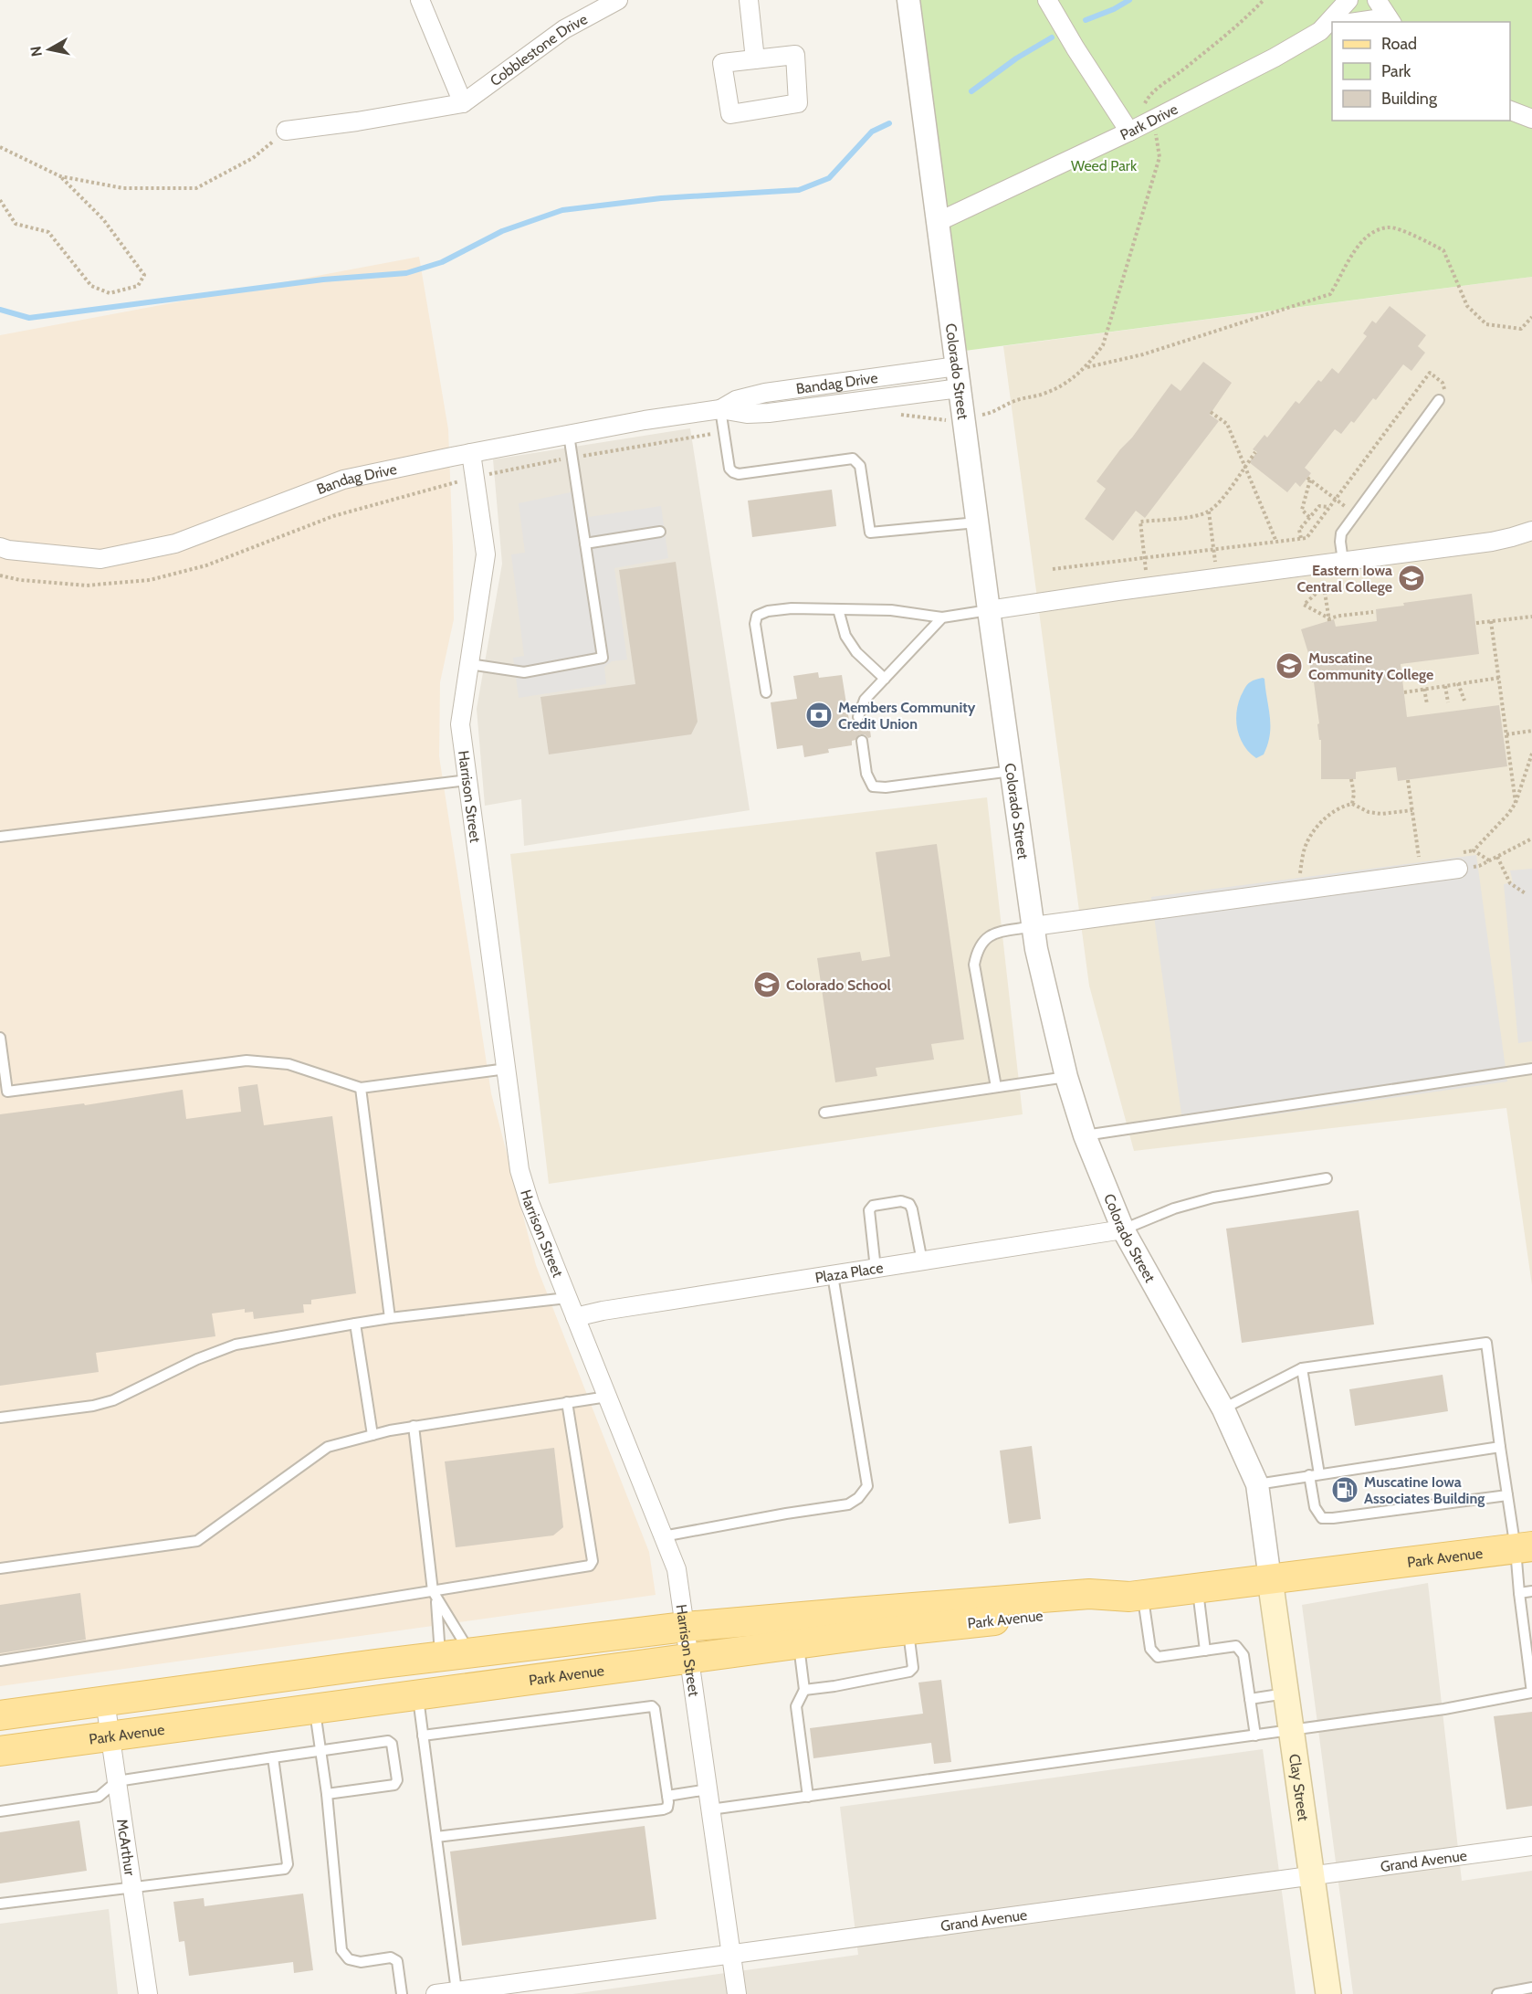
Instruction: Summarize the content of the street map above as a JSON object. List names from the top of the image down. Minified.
{"streets":{"main road":["Park Avenue","Clay Street"],"street":["Cobblestone Drive","Park Drive","Colorado Street","Bandag Drive","Harrison Street","Plaza Place","McArthur","Grand Avenue"]},"crossings":[["Park Drive","Colorado Street"],["Colorado Street","Bandag Drive"],["Colorado Street","Plaza Place"],["Colorado Street","Park Avenue"],["Colorado Street","Clay Street"],["Bandag Drive","Harrison Street"],["Harrison Street","Plaza Place"],["Harrison Street","Park Avenue"],["Harrison Street","Grand Avenue"],["Park Avenue","Clay Street"],["Park Avenue","McArthur"],["Clay Street","Grand Avenue"]],"parks":["Weed Park"],"places":{"school or university":["Eastern Iowa Central College","Muscatine Community College","Colorado School"],"bank":["Members Community Credit Union"],"fuel station":["Muscatine Iowa Associates Building"]},"legend":["Road","Park","Building"],"north":"left"}
